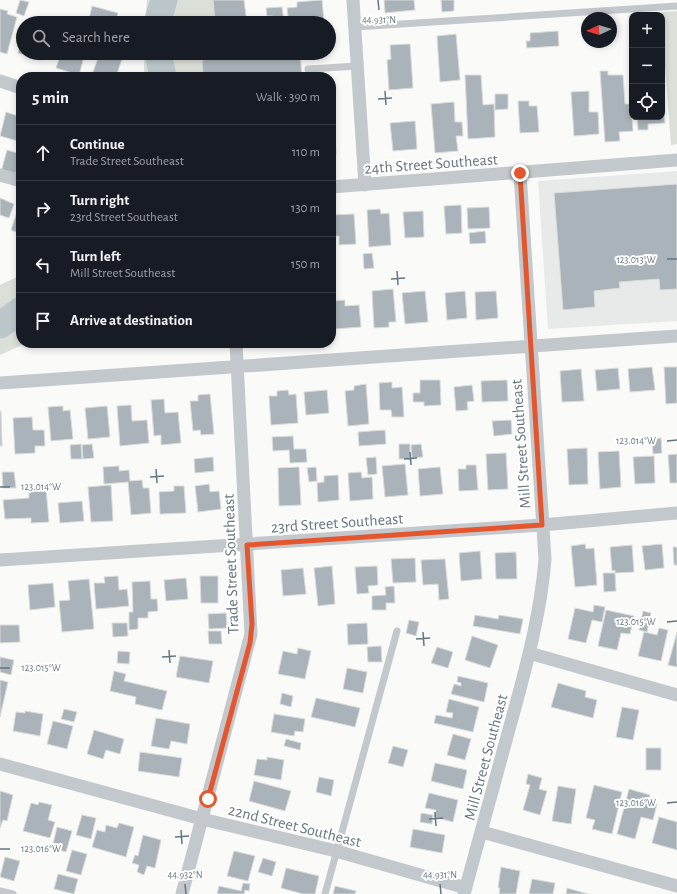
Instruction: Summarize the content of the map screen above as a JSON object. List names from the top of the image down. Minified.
{"streets":{"street":["24th Street Southeast","Mill Street Southeast","23rd Street Southeast","Trade Street Southeast","22nd Street Southeast"]},"crossings":[["24th Street Southeast","Mill Street Southeast"],["Mill Street Southeast","23rd Street Southeast"],["Mill Street Southeast","22nd Street Southeast"],["23rd Street Southeast","Trade Street Southeast"],["Trade Street Southeast","22nd Street Southeast"]],"north":"left","page":{"map_buttons":["+","−"],"search":"Search here","heading":["5 min","Walk · 390 m"],"list":[["Continue","Trade Street Southeast","110 m"],["Turn right","23rd Street Southeast","130 m"],["Turn left","Mill Street Southeast","150 m"],"Arrive at destination"]},"coordinates":["44.931°N","123.013°W","123.014°W","123.015°W","123.016°W","44.932°N"]}
